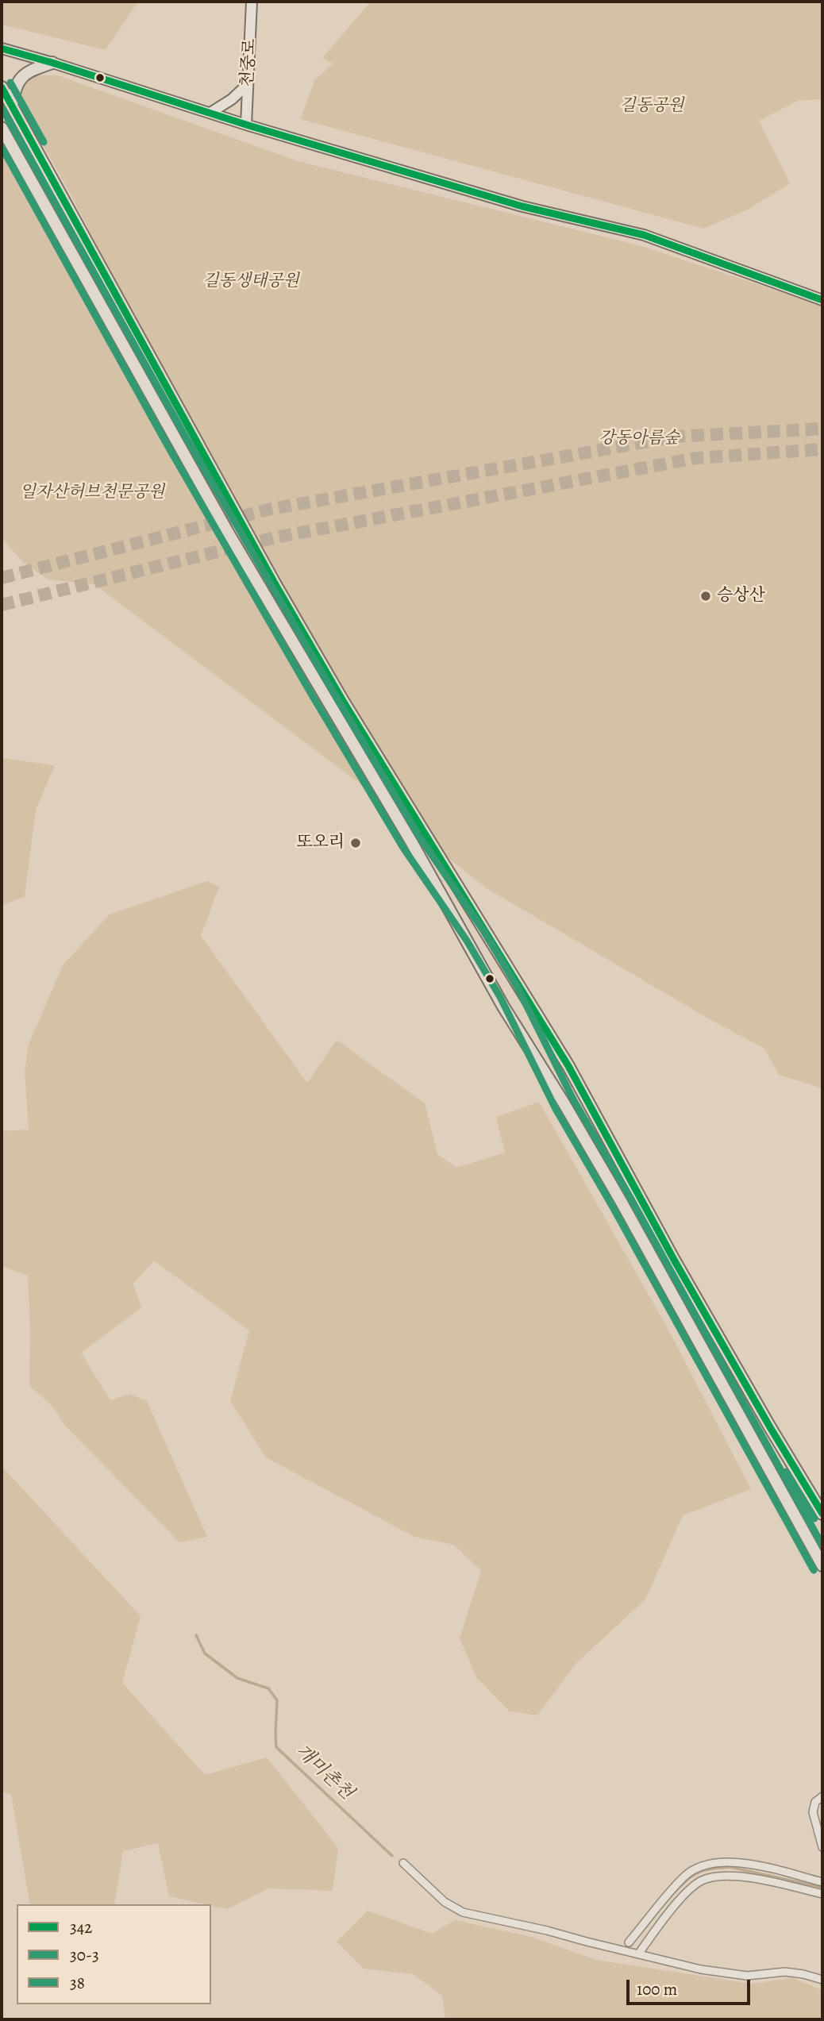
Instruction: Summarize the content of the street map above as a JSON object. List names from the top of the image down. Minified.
{"streets":{"main road":["천중로"]},"water":["개미촌천"],"parks":["길동공원","길동생태공원","강동아름숲","일자산허브천문공원"],"places":["승상산","또오리"],"lines":["transit line 342","transit line 38","transit line 30-3"],"legend":["342","30-3","38"],"scale_bar":"100 m"}
